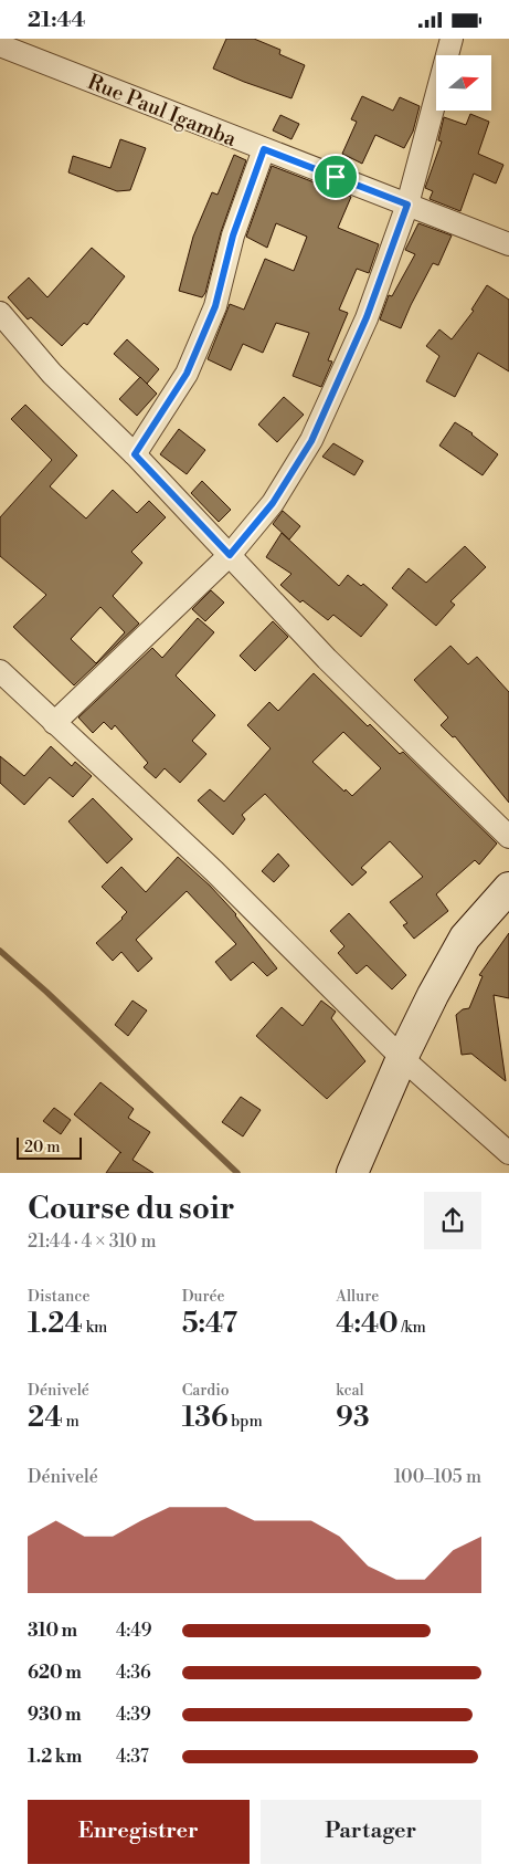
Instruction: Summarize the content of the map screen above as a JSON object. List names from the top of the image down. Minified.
{"streets":{"street":["Rue Paul Igamba"]},"scale_bar":"20 m","north":"right","page":{"status":"21:44","scale":"20 m","heading":["Course du soir","21:44 · 4 × 310 m"],"stats":[["Distance","1.24 km"],["Durée","5:47"],["Allure","4:40 /km"],["Dénivelé","24 m"],["Cardio","136 bpm"],["kcal","93"]],"chart":["Dénivelé","100–105 m"],"list":[{"name":"310 m","note":"4:49"},{"name":"620 m","note":"4:36"},{"name":"930 m","note":"4:39"},{"name":"1.2 km","note":"4:37"}],"buttons":["Enregistrer","Partager"]}}
